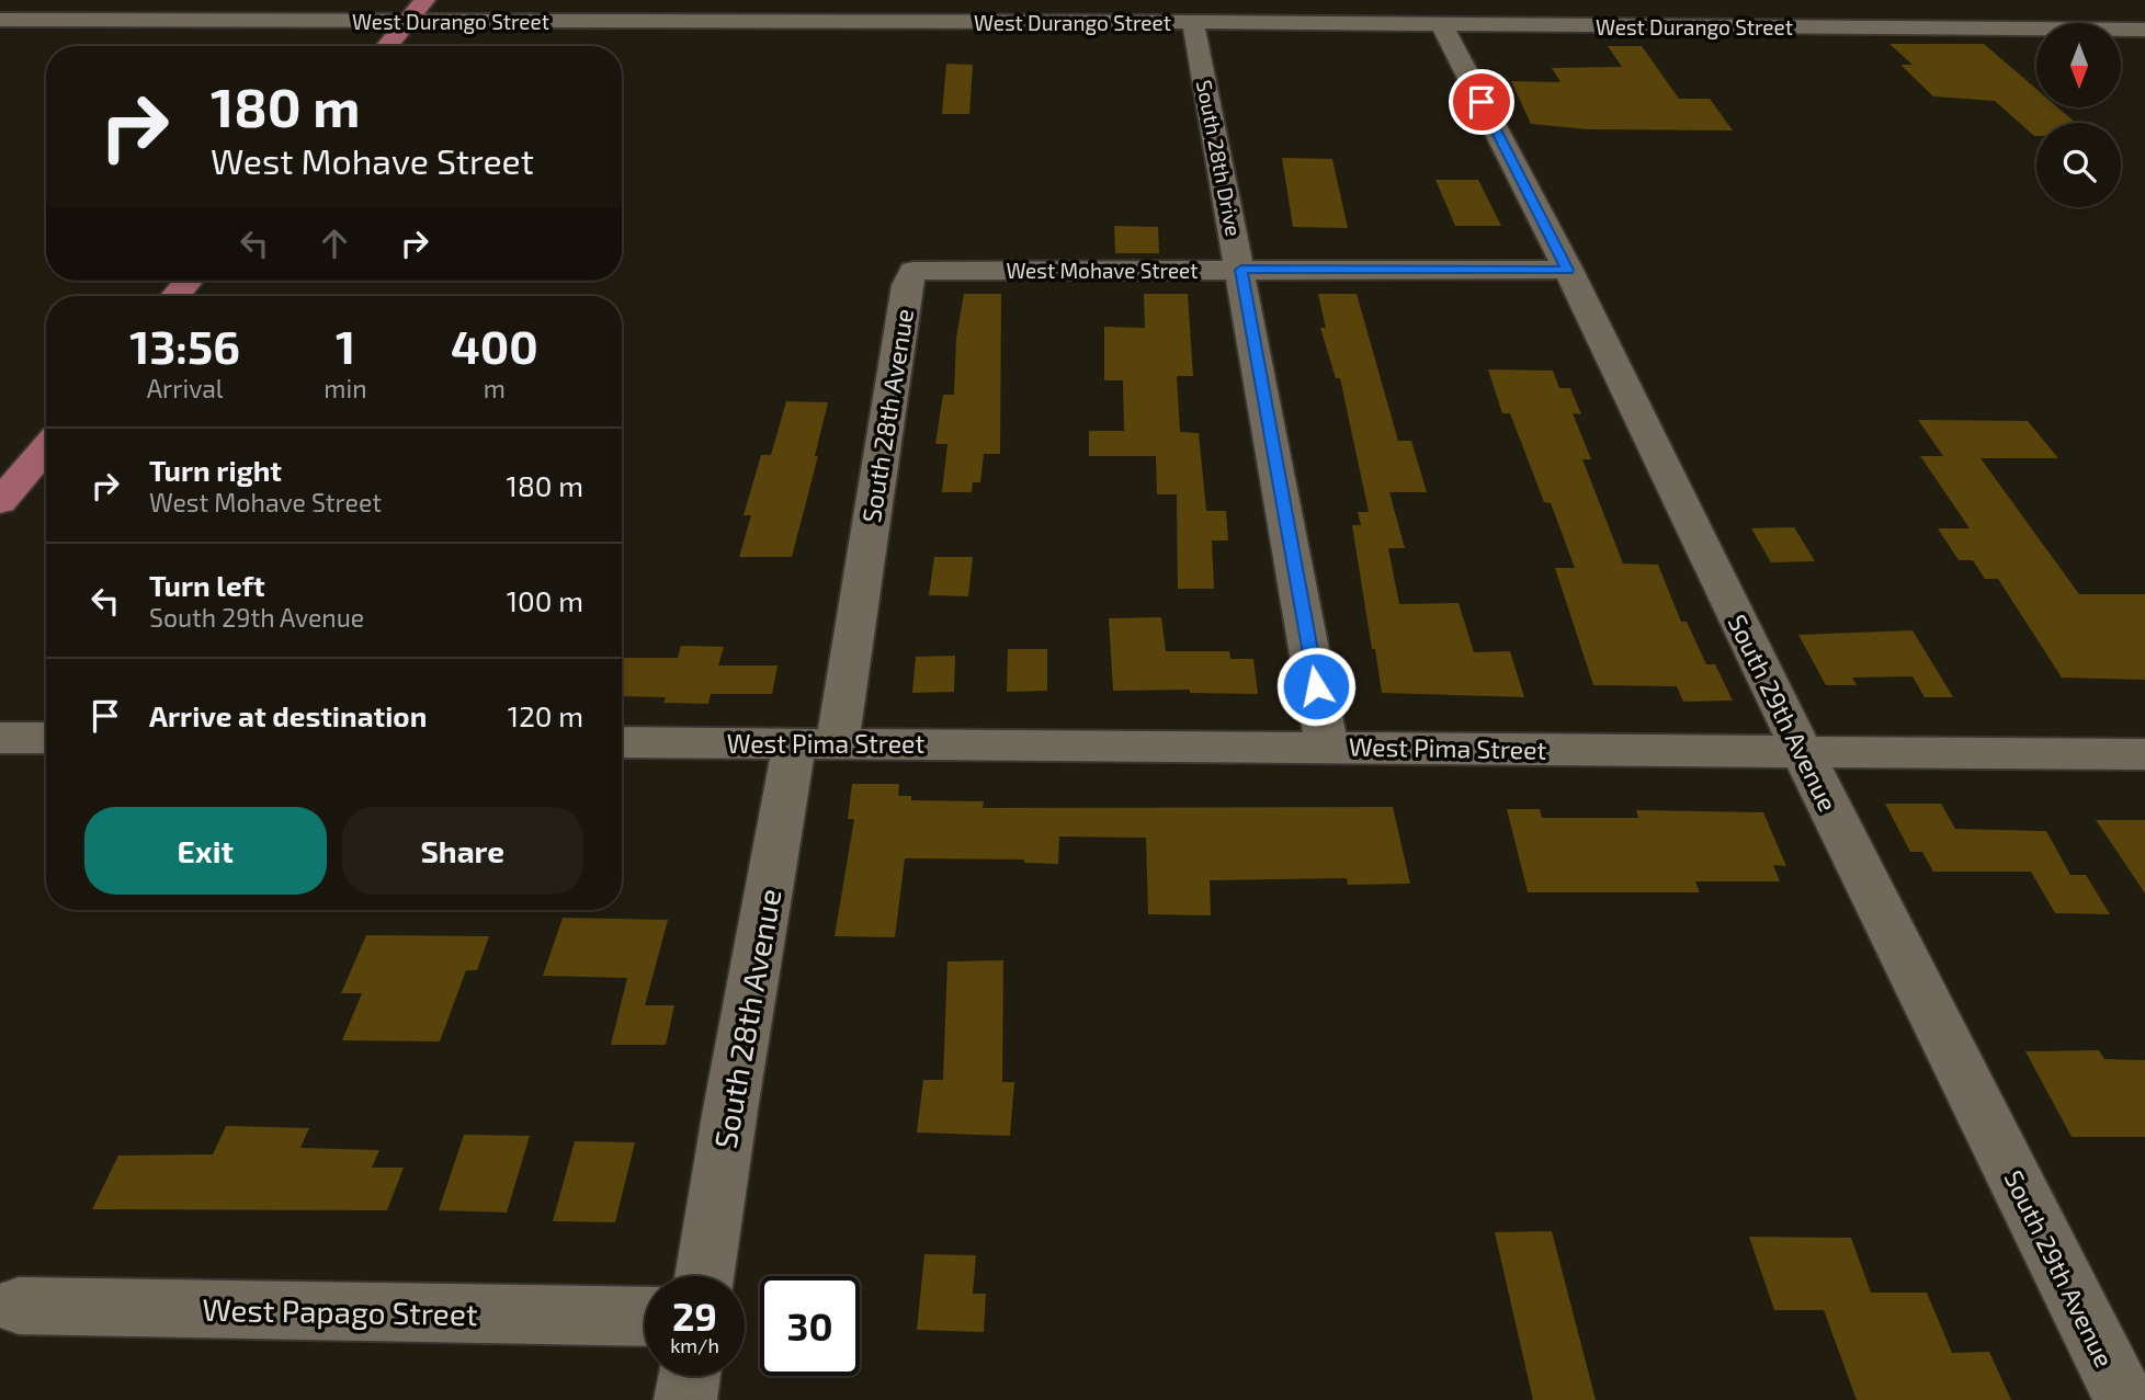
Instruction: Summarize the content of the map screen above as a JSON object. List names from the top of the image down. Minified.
{"streets":{"street":["West Durango Street","South 28th Drive","West Mohave Street","South 28th Avenue","South 29th Avenue","West Pima Street","West Papago Street"]},"crossings":[["West Durango Street","South 28th Drive"],["West Durango Street","South 29th Avenue"],["South 28th Drive","West Mohave Street"],["South 28th Drive","West Pima Street"],["West Mohave Street","South 28th Avenue"],["West Mohave Street","South 29th Avenue"],["South 28th Avenue","West Pima Street"],["South 29th Avenue","West Pima Street"]],"north":"bottom","page":{"turn":["180 m","West Mohave Street"],"eta":["13:56","Arrival","1","min","400","m"],"list":[{"name":"Turn right","note":"West Mohave Street","value":"180 m"},{"name":"Turn left","note":"South 29th Avenue","value":"100 m"},{"name":"Arrive at destination","value":"120 m"}],"buttons":["Exit","Share"],"speed":"29 km/h","limit":"30"}}
